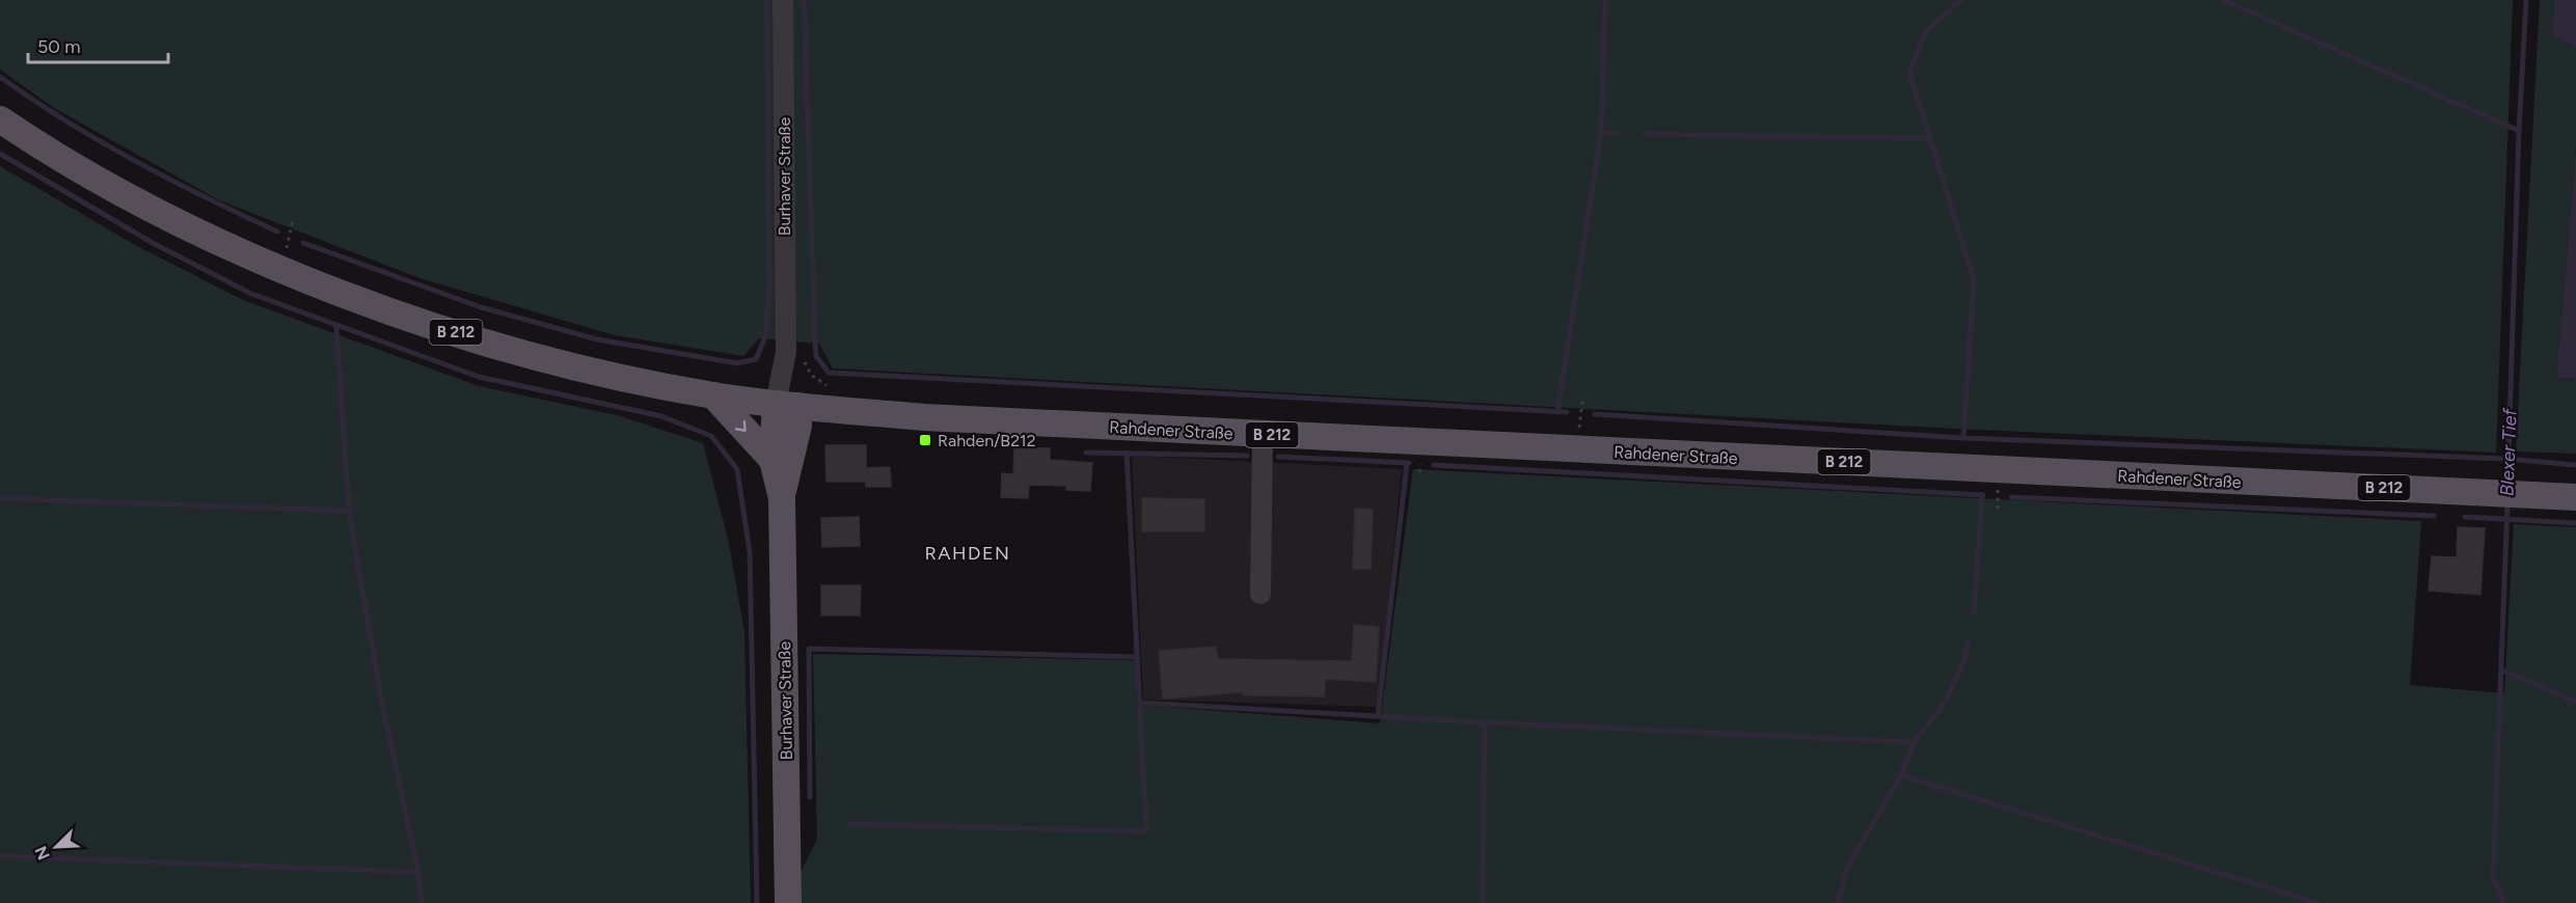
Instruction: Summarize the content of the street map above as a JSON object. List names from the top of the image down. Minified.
{"streets":{"main road":["Burhaver Straße","B 212","Rahdener Straße"]},"crossings":[["Burhaver Straße","B 212"],["Burhaver Straße","Rahdener Straße"],["B 212","Rahdener Straße"]],"districts":["RAHDEN"],"water":["Blexer Tief"],"places":{"transit":["Rahden/B212"]},"scale_bar":"50 m","north":"bottom left"}
